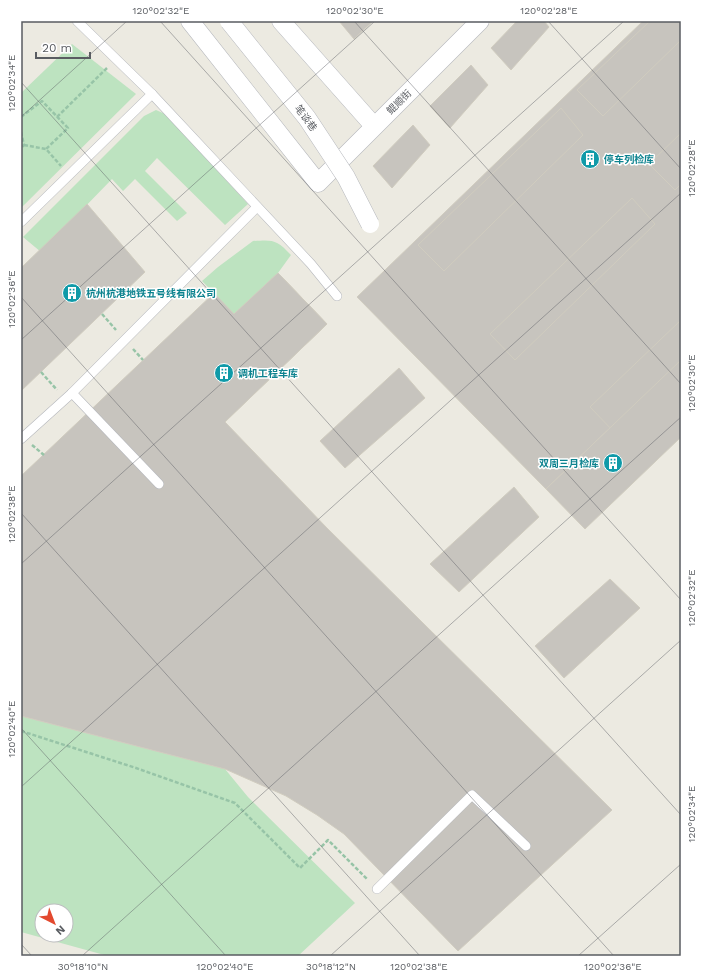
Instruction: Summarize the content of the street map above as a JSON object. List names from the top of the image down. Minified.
{"streets":{"street":["鲲顺街","笔谈巷"]},"places":{"building":["停车列检库","杭州杭港地铁五号线有限公司","调机工程车库","双周三月检库"]},"scale_bar":"20 m","north":"bottom right","coordinates":["120°02'32\"E","120°02'30\"E","120°02'28\"E","120°02'34\"E","120°02'36\"E","120°02'38\"E","120°02'40\"E","30°18'10\"N","30°18'12\"N"]}
